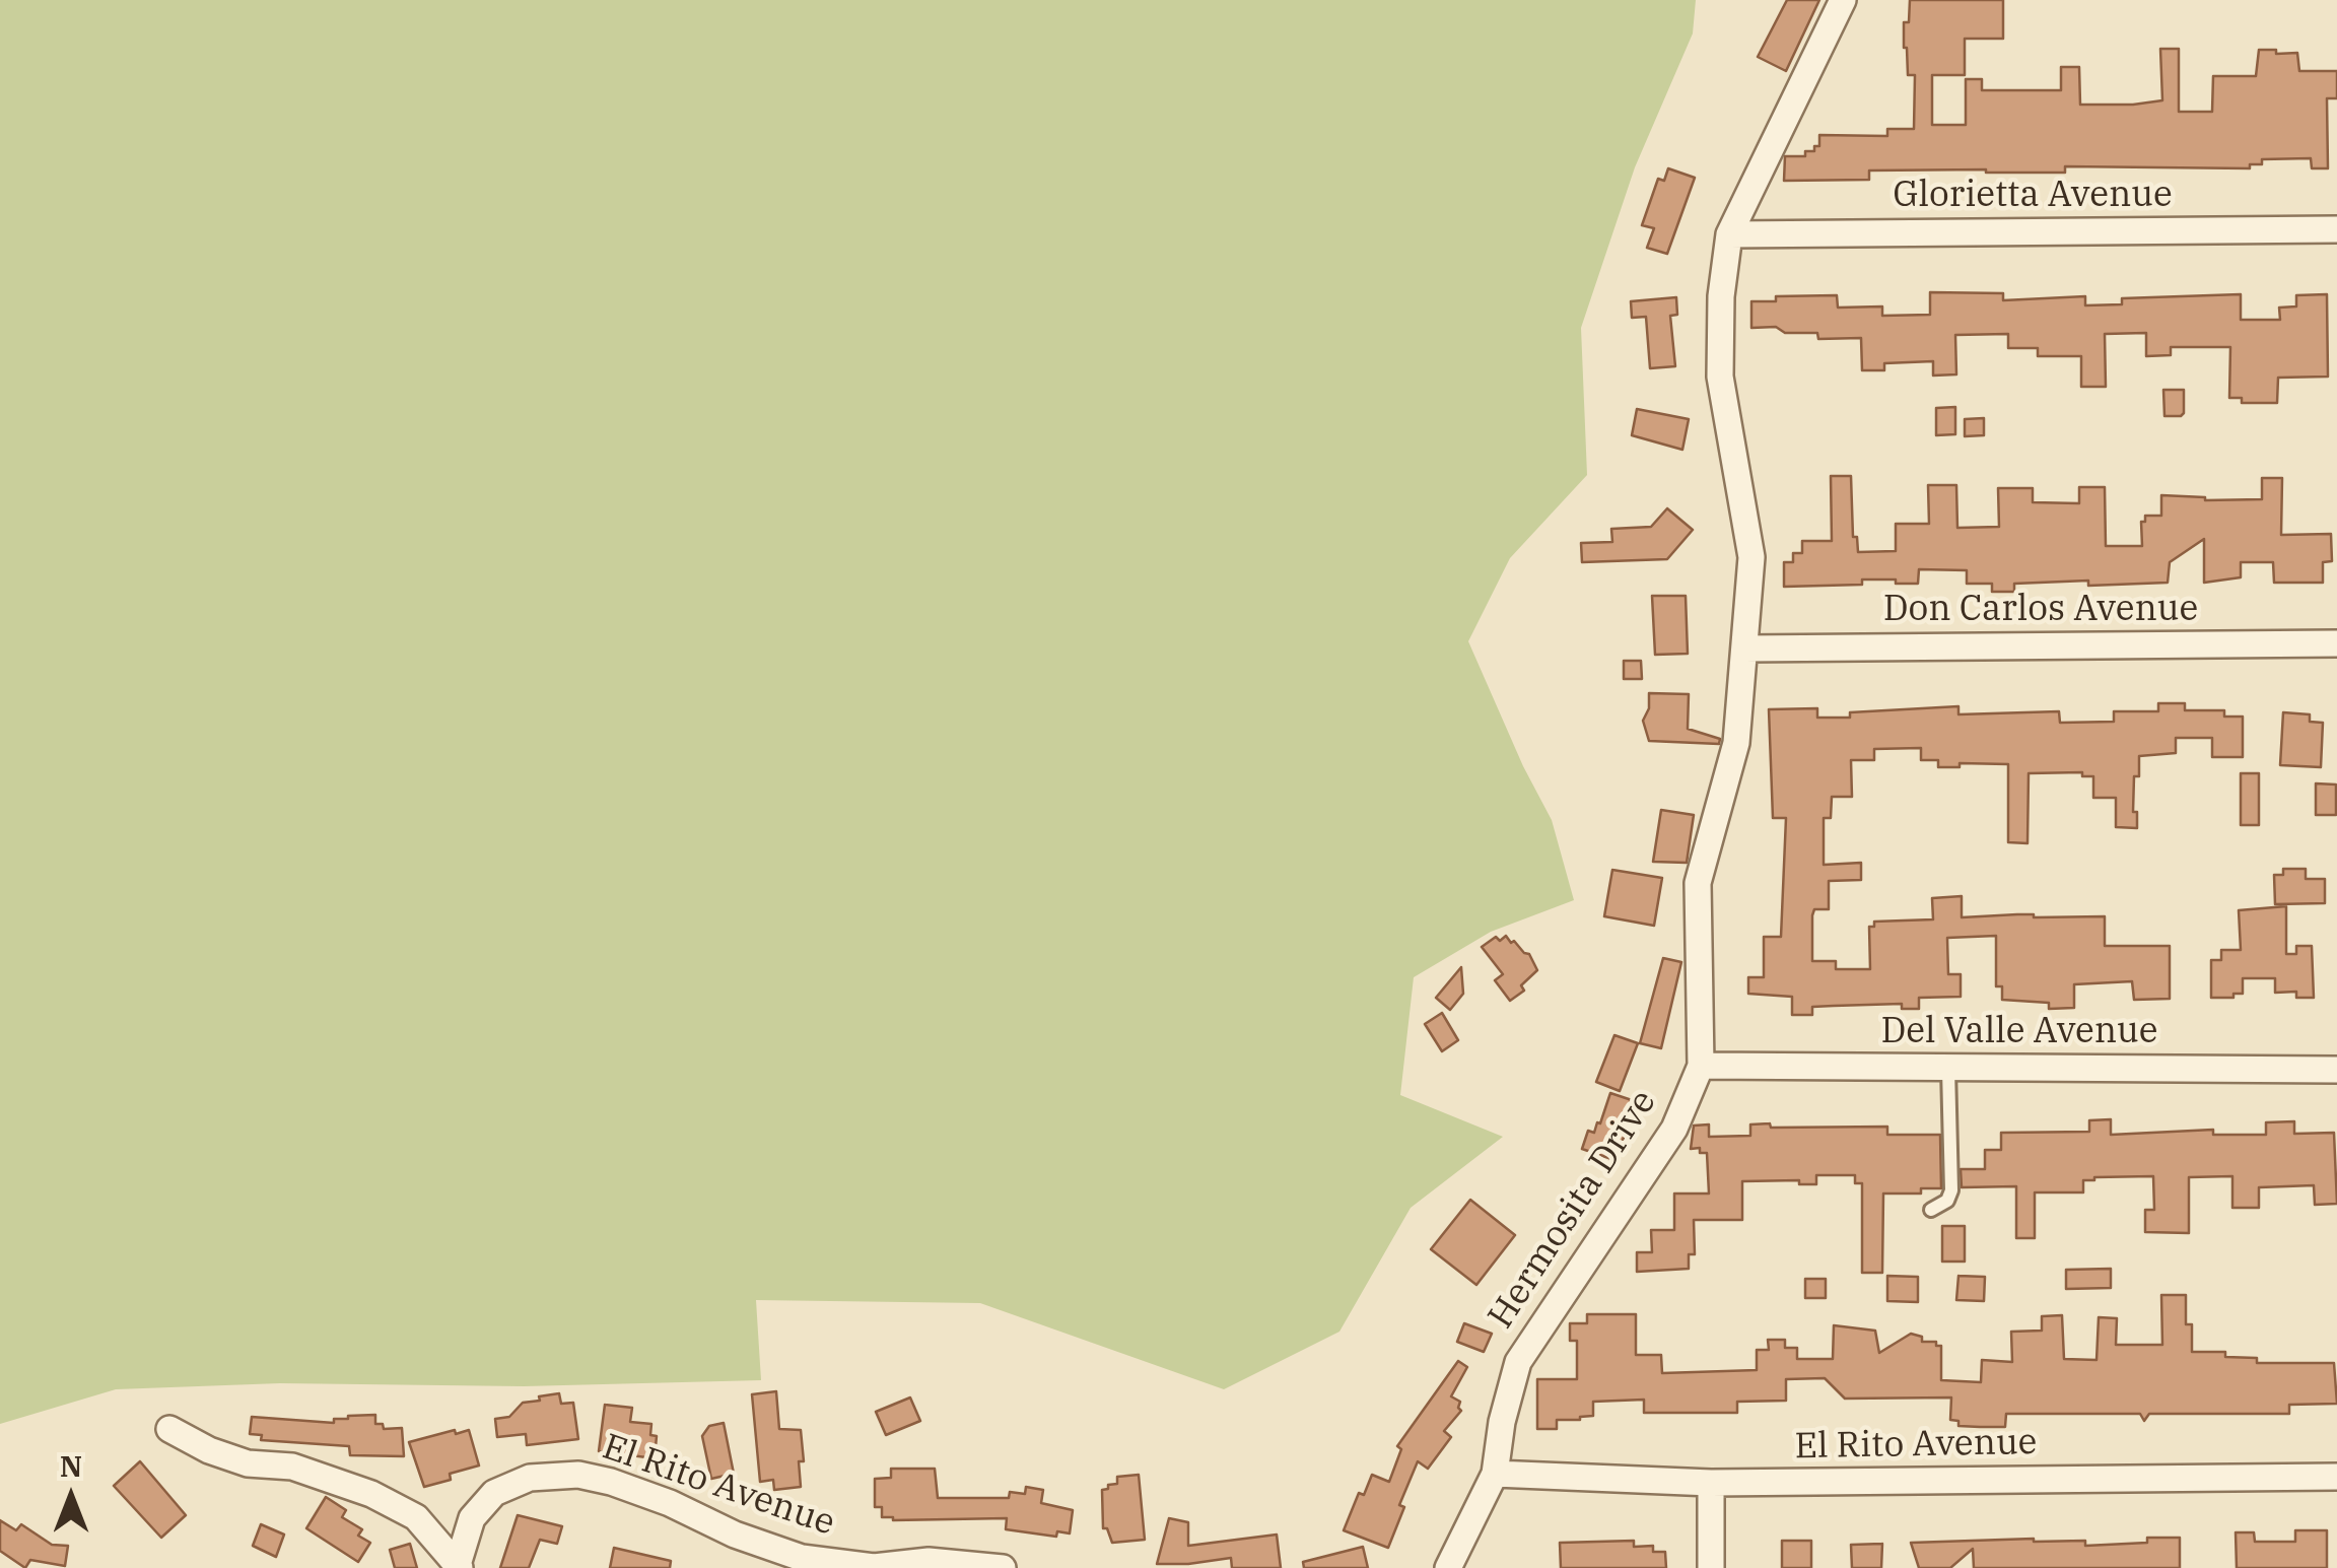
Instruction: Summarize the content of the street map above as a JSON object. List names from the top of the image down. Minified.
{"streets":{"street":["Glorietta Avenue","Don Carlos Avenue","Del Valle Avenue","Hermosita Drive","El Rito Avenue"]},"crossings":[["Glorietta Avenue","Hermosita Drive"],["Don Carlos Avenue","Hermosita Drive"],["Del Valle Avenue","Hermosita Drive"],["Hermosita Drive","El Rito Avenue"]],"north":"top"}
